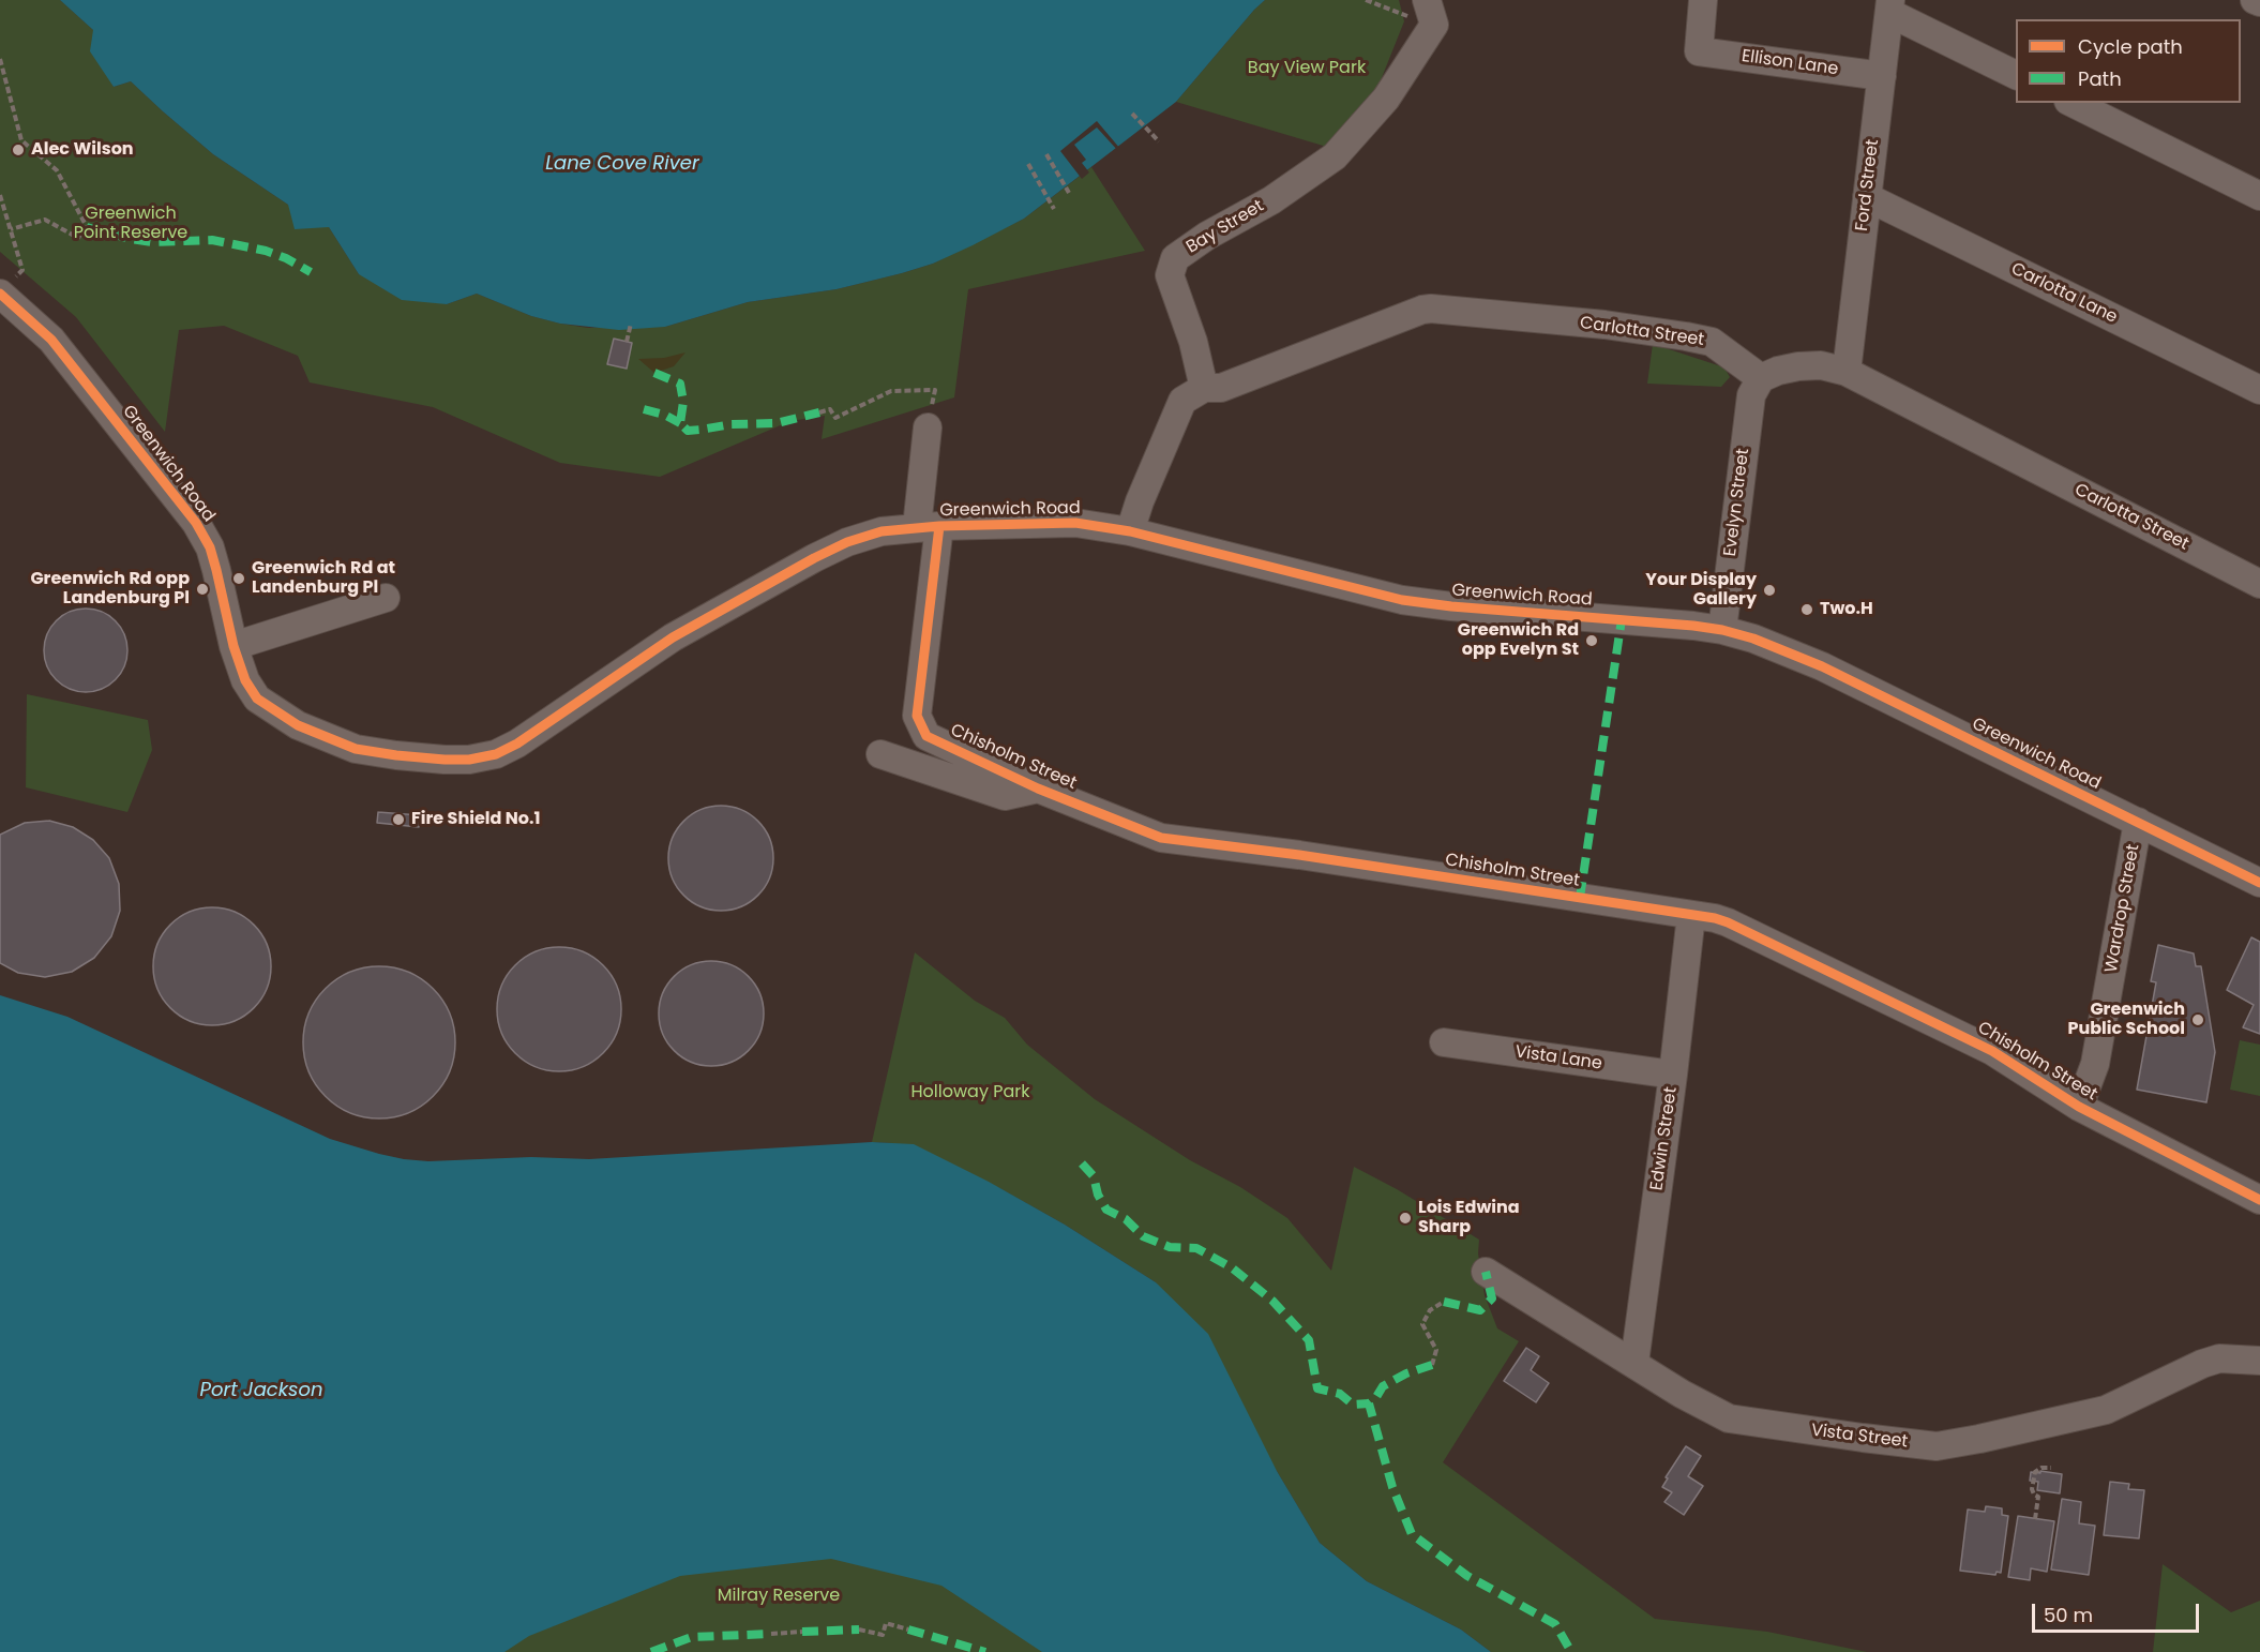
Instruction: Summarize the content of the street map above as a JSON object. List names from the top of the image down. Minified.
{"streets":{"street":["Ellison Lane","Ford Street","Bay Street","Carlotta Lane","Carlotta Street","Greenwich Road","Evelyn Street","Chisholm Street","Wardrop Street","Vista Lane","Edwin Street","Vista Street"]},"crossings":[["Ellison Lane","Ford Street"],["Ford Street","Carlotta Lane"],["Ford Street","Carlotta Street"],["Bay Street","Carlotta Street"],["Carlotta Street","Evelyn Street"],["Greenwich Road","Evelyn Street"],["Greenwich Road","Chisholm Street"],["Greenwich Road","Wardrop Street"],["Chisholm Street","Wardrop Street"],["Chisholm Street","Edwin Street"],["Vista Lane","Edwin Street"],["Edwin Street","Vista Street"]],"water":["Lane Cove River","Port Jackson"],"parks":["Bay View Park","Greenwich Point Reserve","Holloway Park","Milray Reserve"],"places":["Alec Wilson","Greenwich Rd at Landenburg Pl","Greenwich Rd opp Landenburg Pl","Your Display Gallery","Two.H","Greenwich Rd opp Evelyn St","Fire Shield No.1","Greenwich Public School","Lois Edwina Sharp"],"legend":["Cycle path","Path"],"scale_bar":"50 m"}
